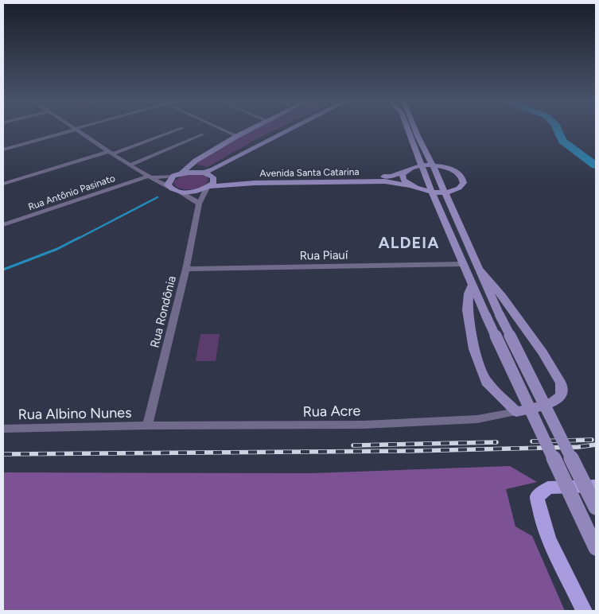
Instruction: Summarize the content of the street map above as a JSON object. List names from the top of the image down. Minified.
{"streets":{"main road":["Avenida Santa Catarina"],"street":["Rua Antônio Pasinato","Rua Piauí","Rua Rondônia","Rua Acre","Rua Albino Nunes"]},"crossings":[["Avenida Santa Catarina","Rua Rondônia"],["Rua Piauí","Rua Rondônia"],["Rua Rondônia","Rua Acre"],["Rua Rondônia","Rua Albino Nunes"],["Rua Acre","Rua Albino Nunes"]],"districts":["ALDEIA"]}
